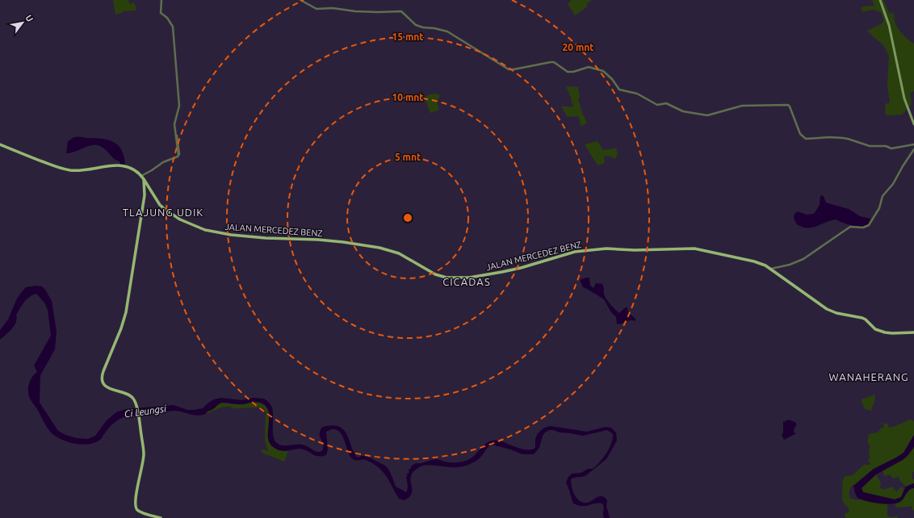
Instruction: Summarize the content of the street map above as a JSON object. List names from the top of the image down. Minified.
{"streets":{"main road":["JALAN MERCEDEZ BENZ"]},"districts":["TLAJUNG UDIK","CICADAS","WANAHERANG"],"water":["Ci Leungsi"],"north":"top right","rings":["15 mnt","20 mnt","10 mnt","5 mnt"]}
